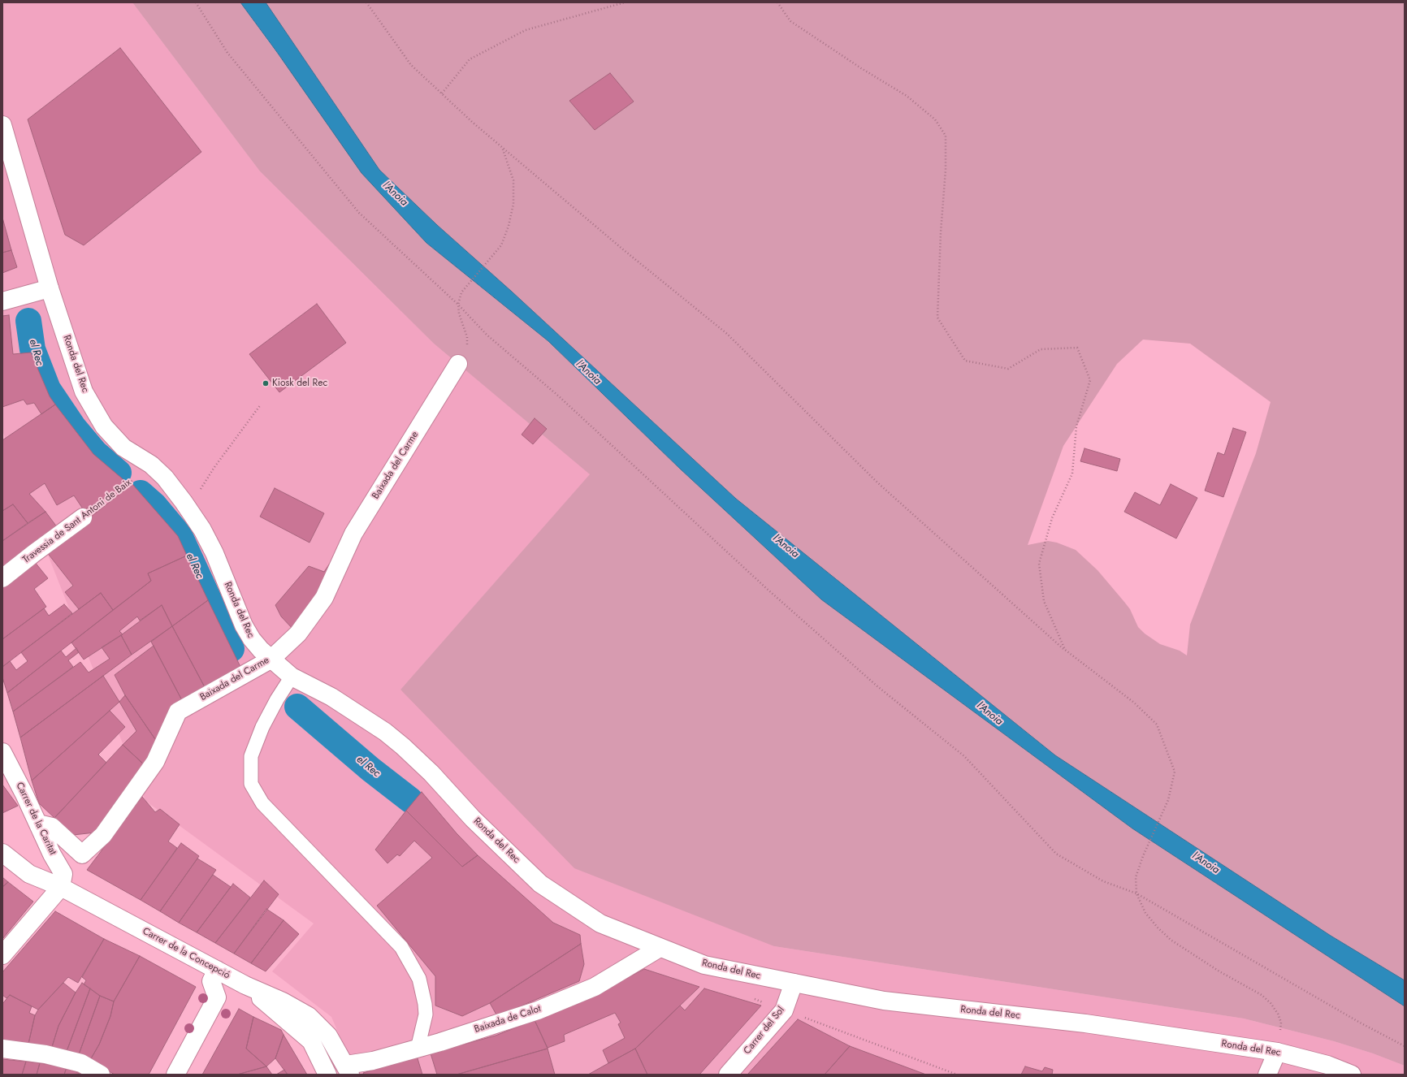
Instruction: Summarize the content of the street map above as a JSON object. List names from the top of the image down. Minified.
{"streets":{"street":["Ronda del Rec","Baixada del Carme","Travessia de Sant Antoni de Baix","Carrer de la Caritat","Carrer de la Concepció","Baixada de Calot","Carrer del Sol"]},"crossings":[["Ronda del Rec","Baixada del Carme"],["Ronda del Rec","Travessia de Sant Antoni de Baix"],["Ronda del Rec","Baixada de Calot"],["Ronda del Rec","Carrer del Sol"],["Baixada del Carme","Carrer de la Caritat"],["Carrer de la Caritat","Carrer de la Concepció"],["Carrer de la Concepció","Baixada de Calot"]],"water":["l'Anoia","el Rec"],"places":["Kiosk del Rec"]}
